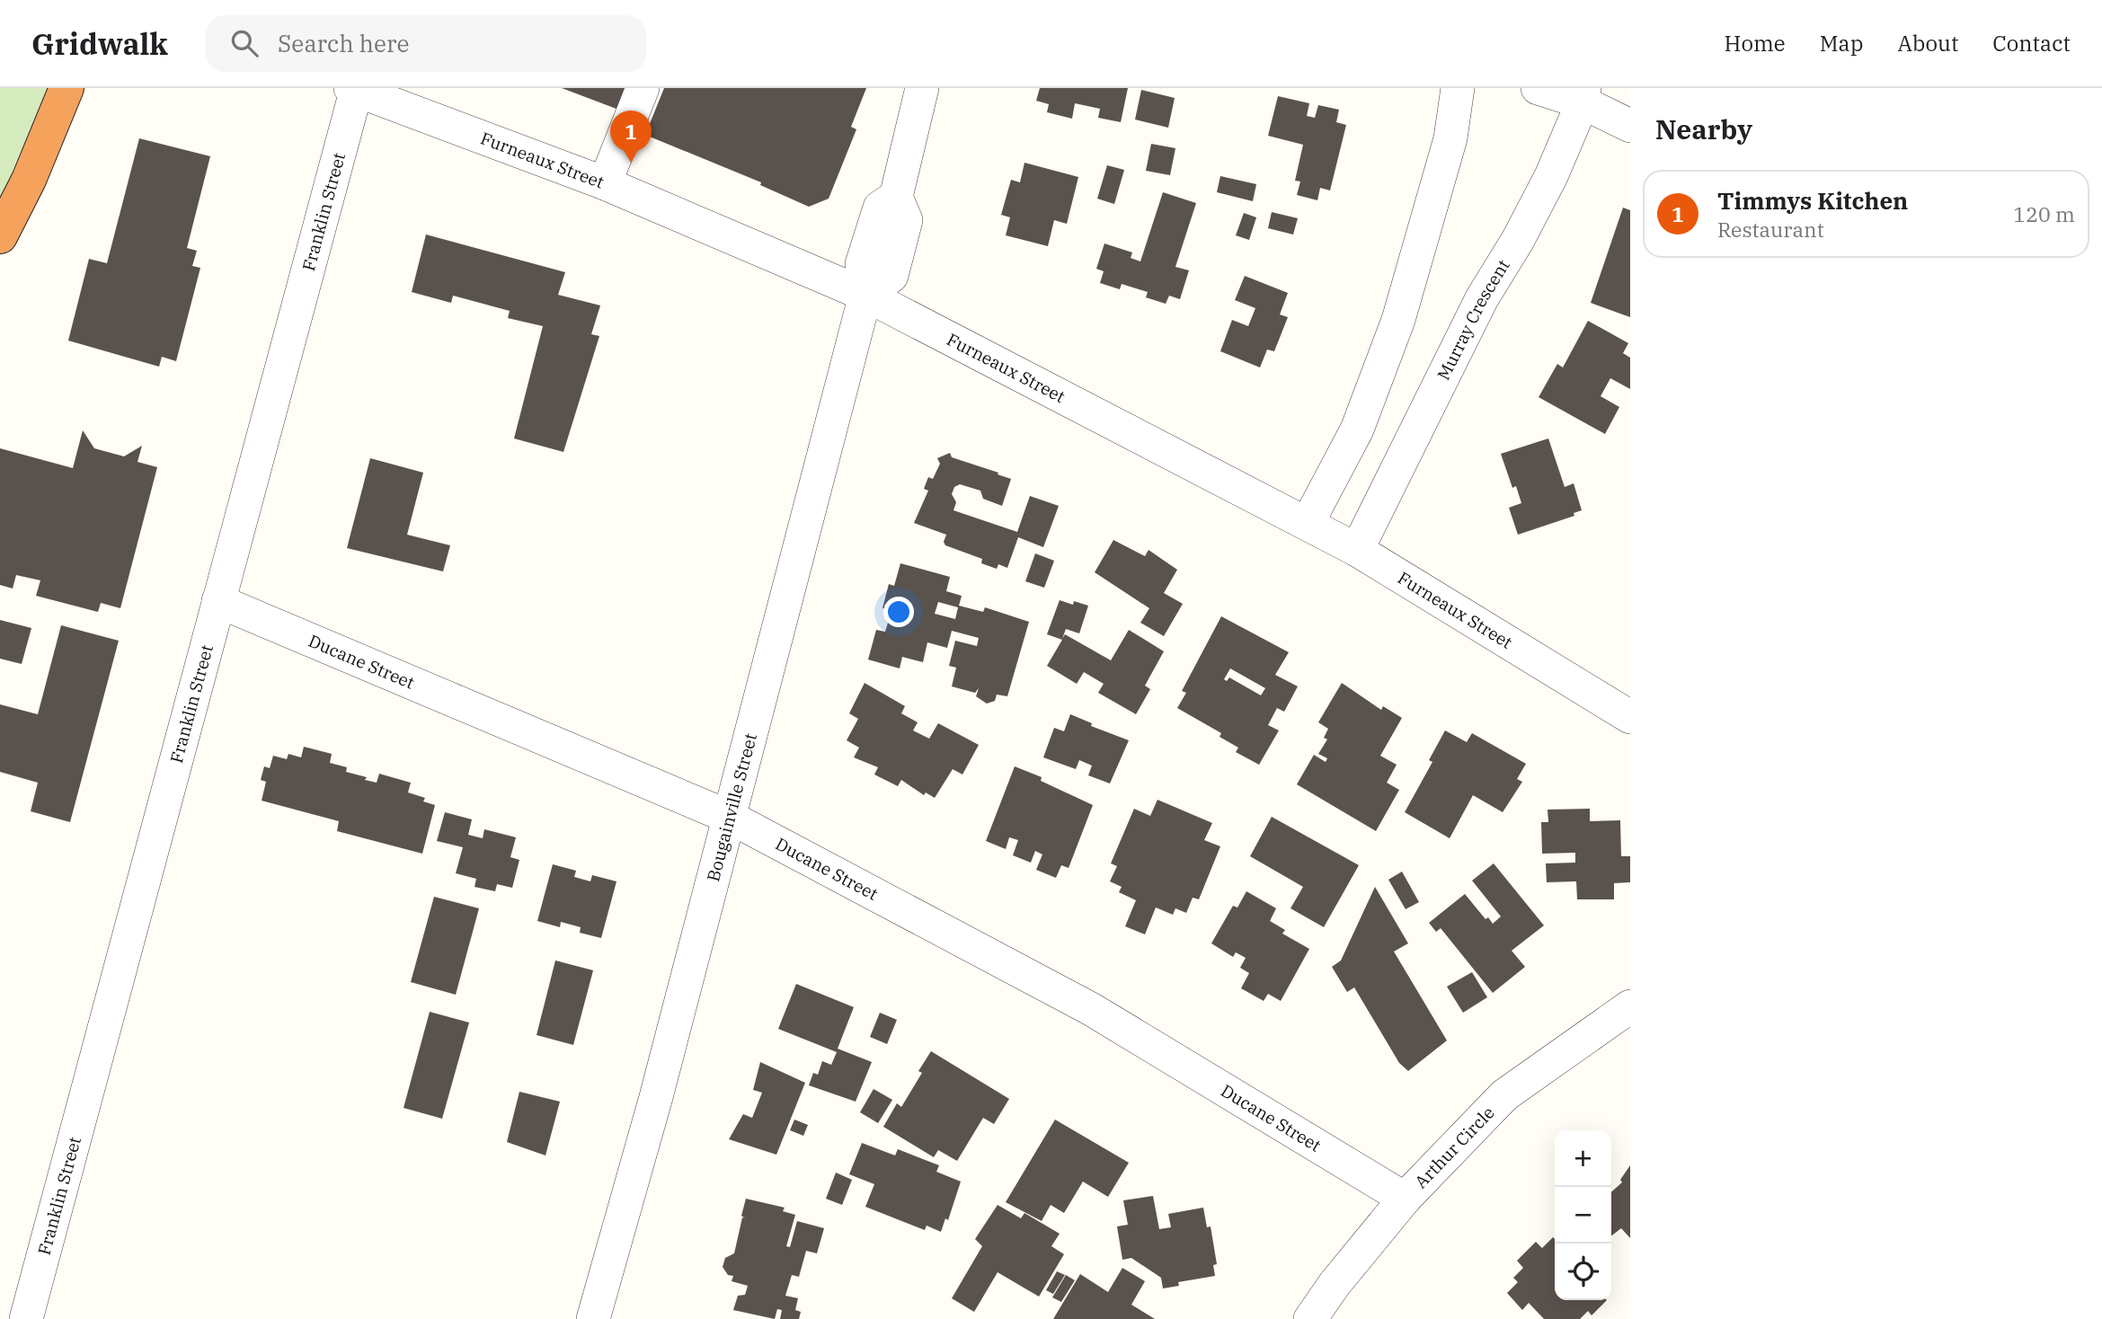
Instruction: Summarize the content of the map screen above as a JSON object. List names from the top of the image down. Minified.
{"streets":{"street":["Furneaux Street","Franklin Street","Murray Crescent","Ducane Street","Bougainville Street","Arthur Circle"]},"crossings":[["Furneaux Street","Franklin Street"],["Furneaux Street","Murray Crescent"],["Furneaux Street","Bougainville Street"],["Franklin Street","Ducane Street"],["Ducane Street","Bougainville Street"],["Ducane Street","Arthur Circle"]],"page":{"header":"Gridwalk","search":"Search here","nav":["Home","Map","About","Contact"],"heading":"Nearby","pins":"1","list":[{"mark":"1","name":"Timmys Kitchen","note":"Restaurant","value":"120 m"}],"map_buttons":["+","−"]}}
